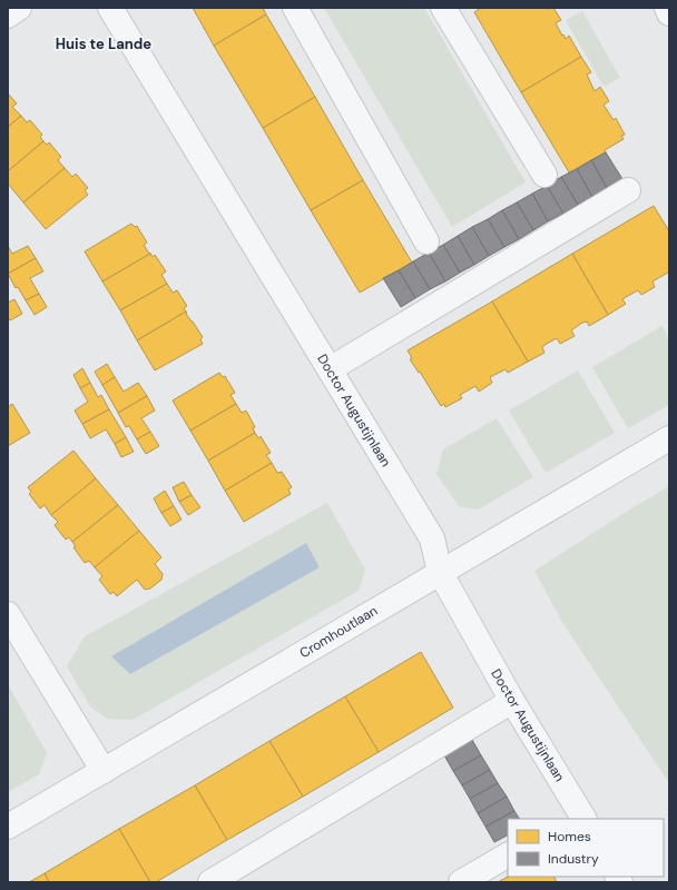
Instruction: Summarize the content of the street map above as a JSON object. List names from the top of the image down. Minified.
{"streets":{"street":["Doctor Augustijnlaan","Cromhoutlaan"]},"crossings":[["Doctor Augustijnlaan","Cromhoutlaan"]],"districts":["Huis te Lande"],"legend":["Homes","Industry"]}
